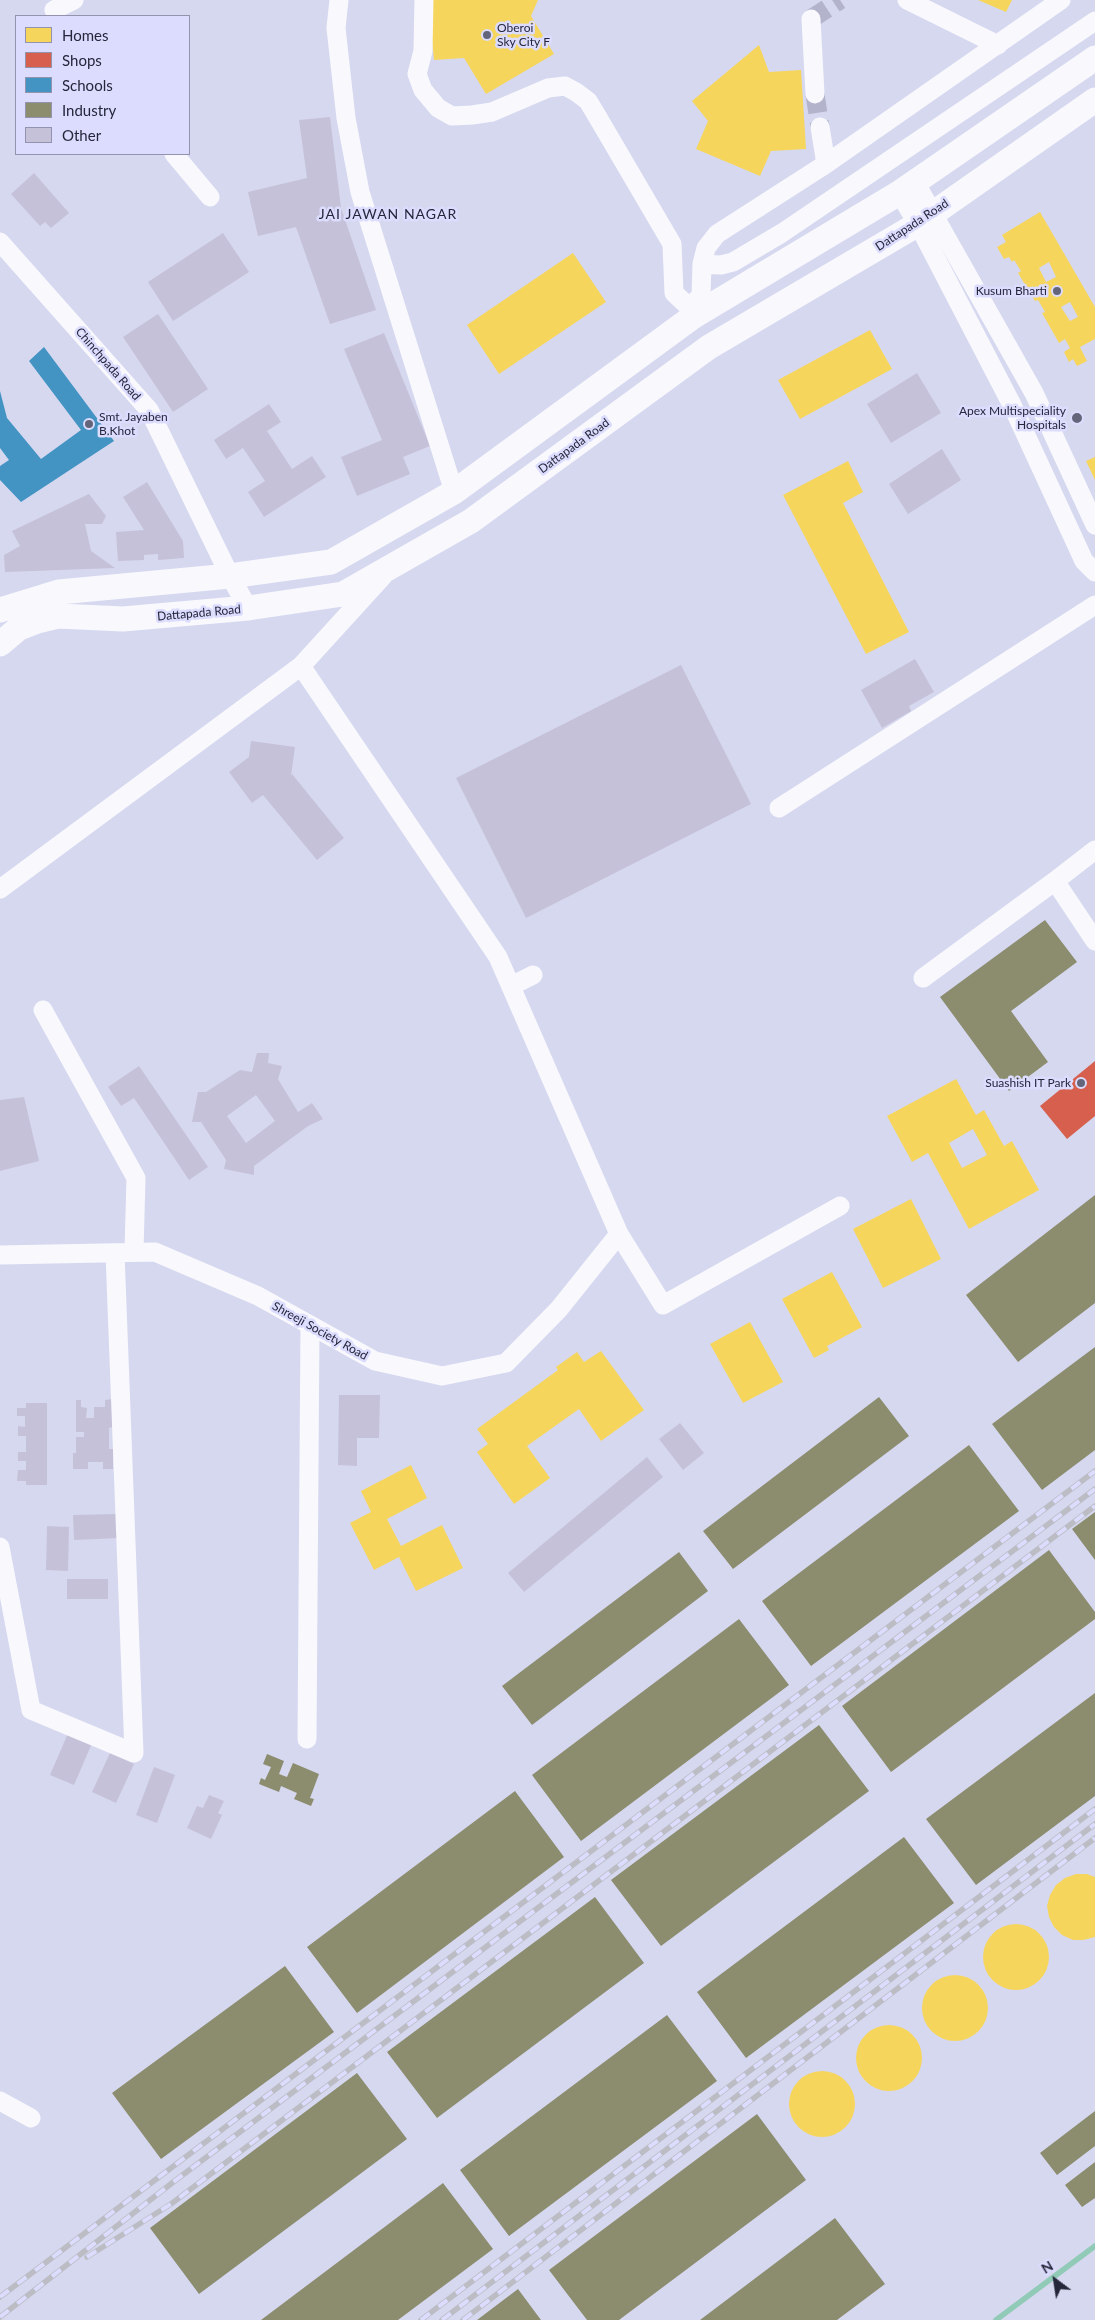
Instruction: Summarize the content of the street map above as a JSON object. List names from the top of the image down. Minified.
{"streets":{"main road":["Dattapada Road"],"street":["Chinchpada Road","Shreeji Society Road"]},"crossings":[["Dattapada Road","Chinchpada Road"]],"districts":["JAI JAWAN NAGAR"],"places":["Oberoi Sky City F","Kusum Bharti","Apex Multispeciality Hospitals","Smt. Jayaben B.Khot","Suashish IT Park"],"legend":["Homes","Shops","Schools","Industry","Other"],"north":"top left"}
